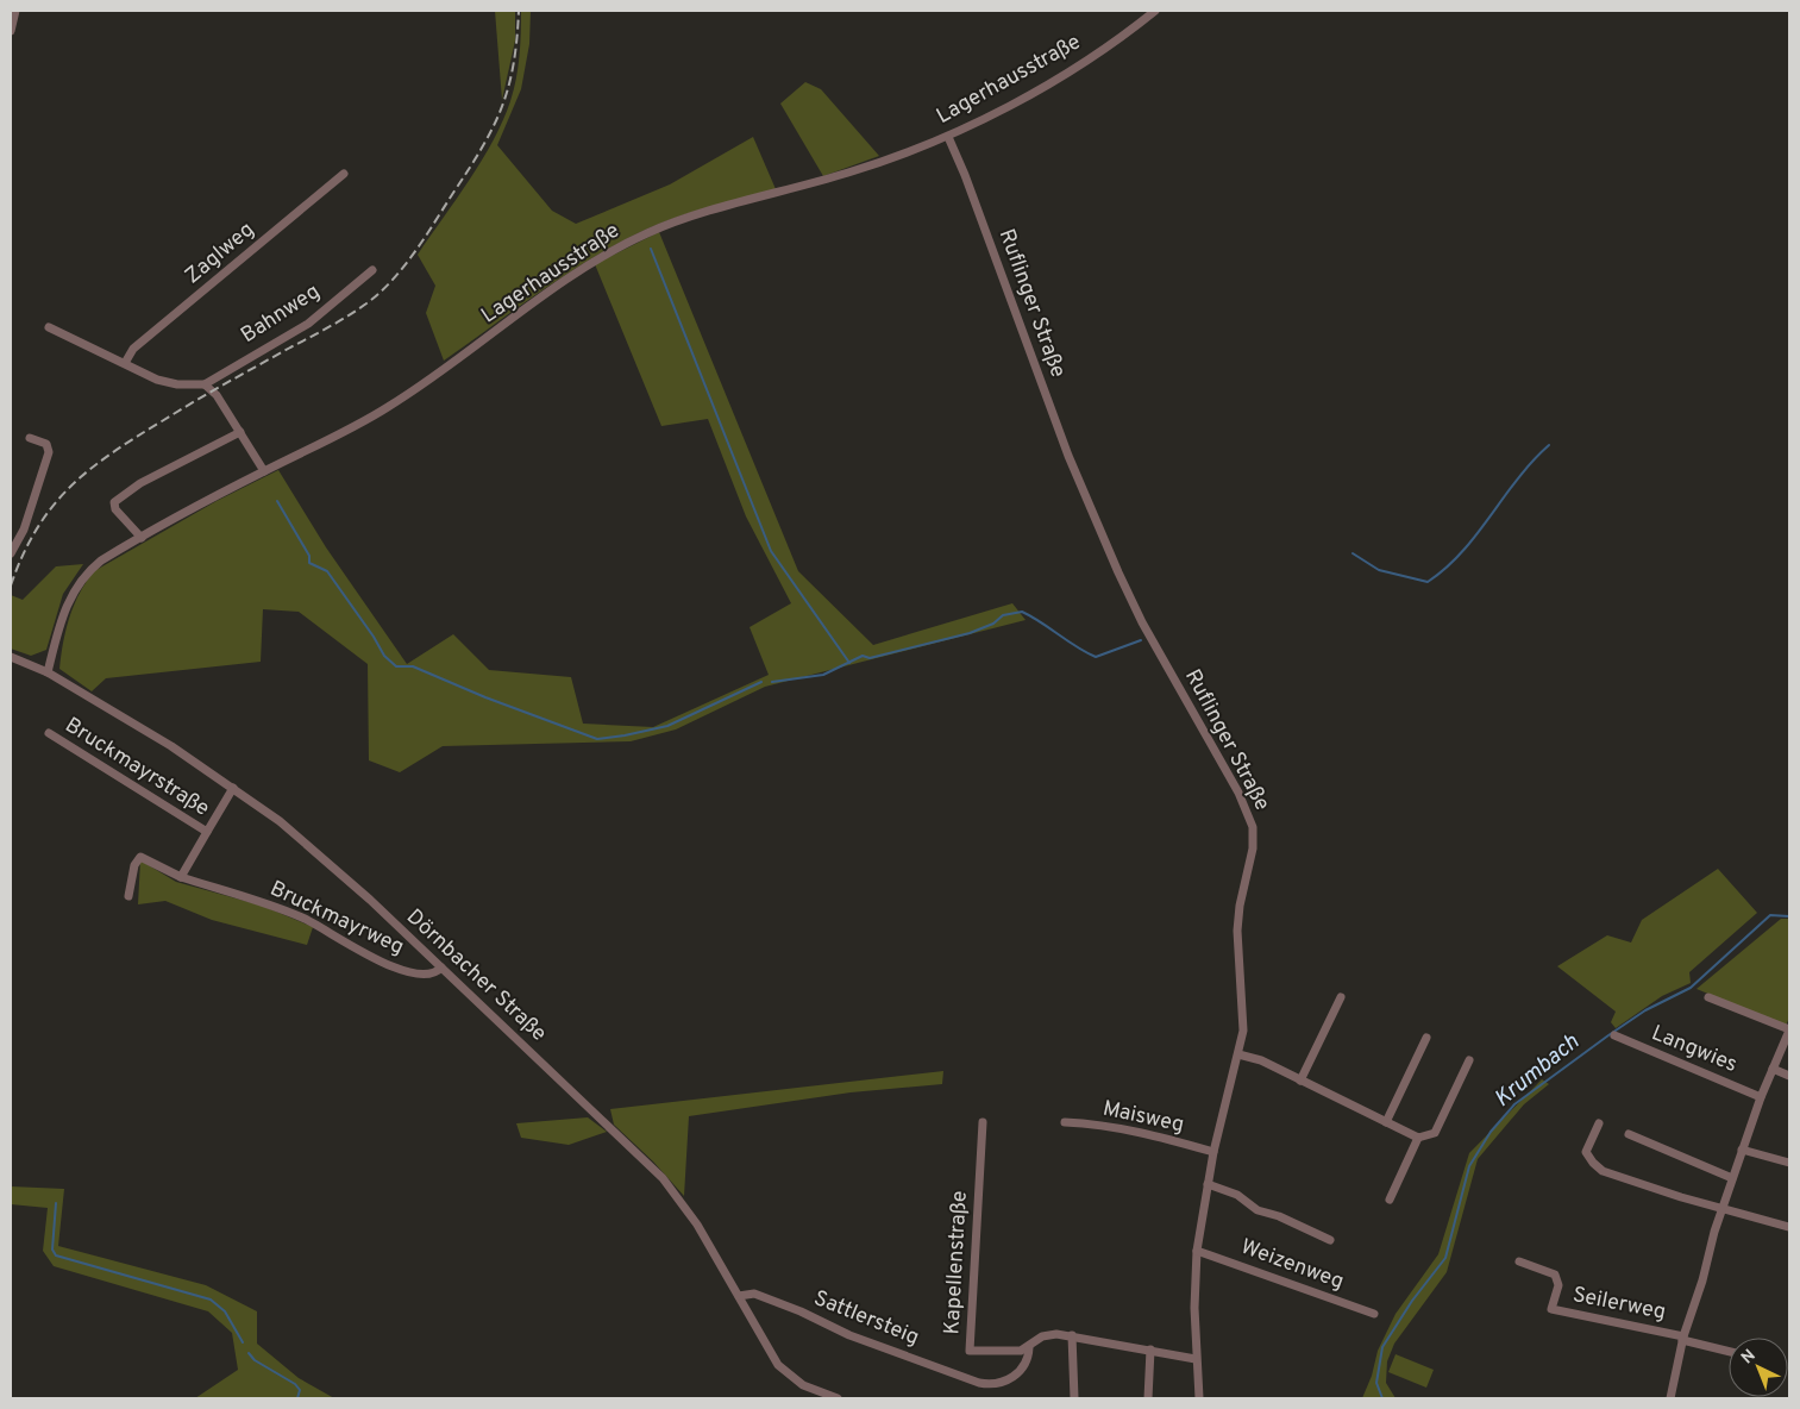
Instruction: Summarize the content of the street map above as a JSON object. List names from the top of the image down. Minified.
{"streets":{"street":["Lagerhausstraße","Zaglweg","Ruflinger Straße","Bahnweg","Bruckmayrstraße","Bruckmayrweg","Dörnbacher Straße","Langwies","Maisweg","Kapellenstraße","Weizenweg","Seilerweg","Sattlersteig"]},"crossings":[["Lagerhausstraße","Ruflinger Straße"],["Lagerhausstraße","Dörnbacher Straße"],["Ruflinger Straße","Maisweg"],["Ruflinger Straße","Kapellenstraße"],["Ruflinger Straße","Weizenweg"],["Bruckmayrstraße","Bruckmayrweg"],["Bruckmayrstraße","Dörnbacher Straße"],["Bruckmayrweg","Dörnbacher Straße"],["Dörnbacher Straße","Sattlersteig"],["Kapellenstraße","Sattlersteig"]],"water":["Krumbach"],"north":"top left"}
